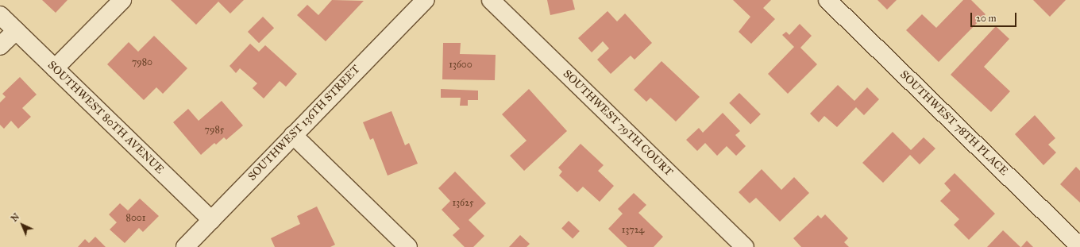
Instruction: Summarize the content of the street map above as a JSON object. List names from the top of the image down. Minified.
{"streets":{"street":["SOUTHWEST 80TH AVENUE","SOUTHWEST 136TH STREET","SOUTHWEST 79TH COURT","SOUTHWEST 78TH PLACE"]},"crossings":[["SOUTHWEST 80TH AVENUE","SOUTHWEST 136TH STREET"]],"house_numbers":["7980","13600","7985","13625","8001","13724"],"scale_bar":"20 m","north":"top left"}
